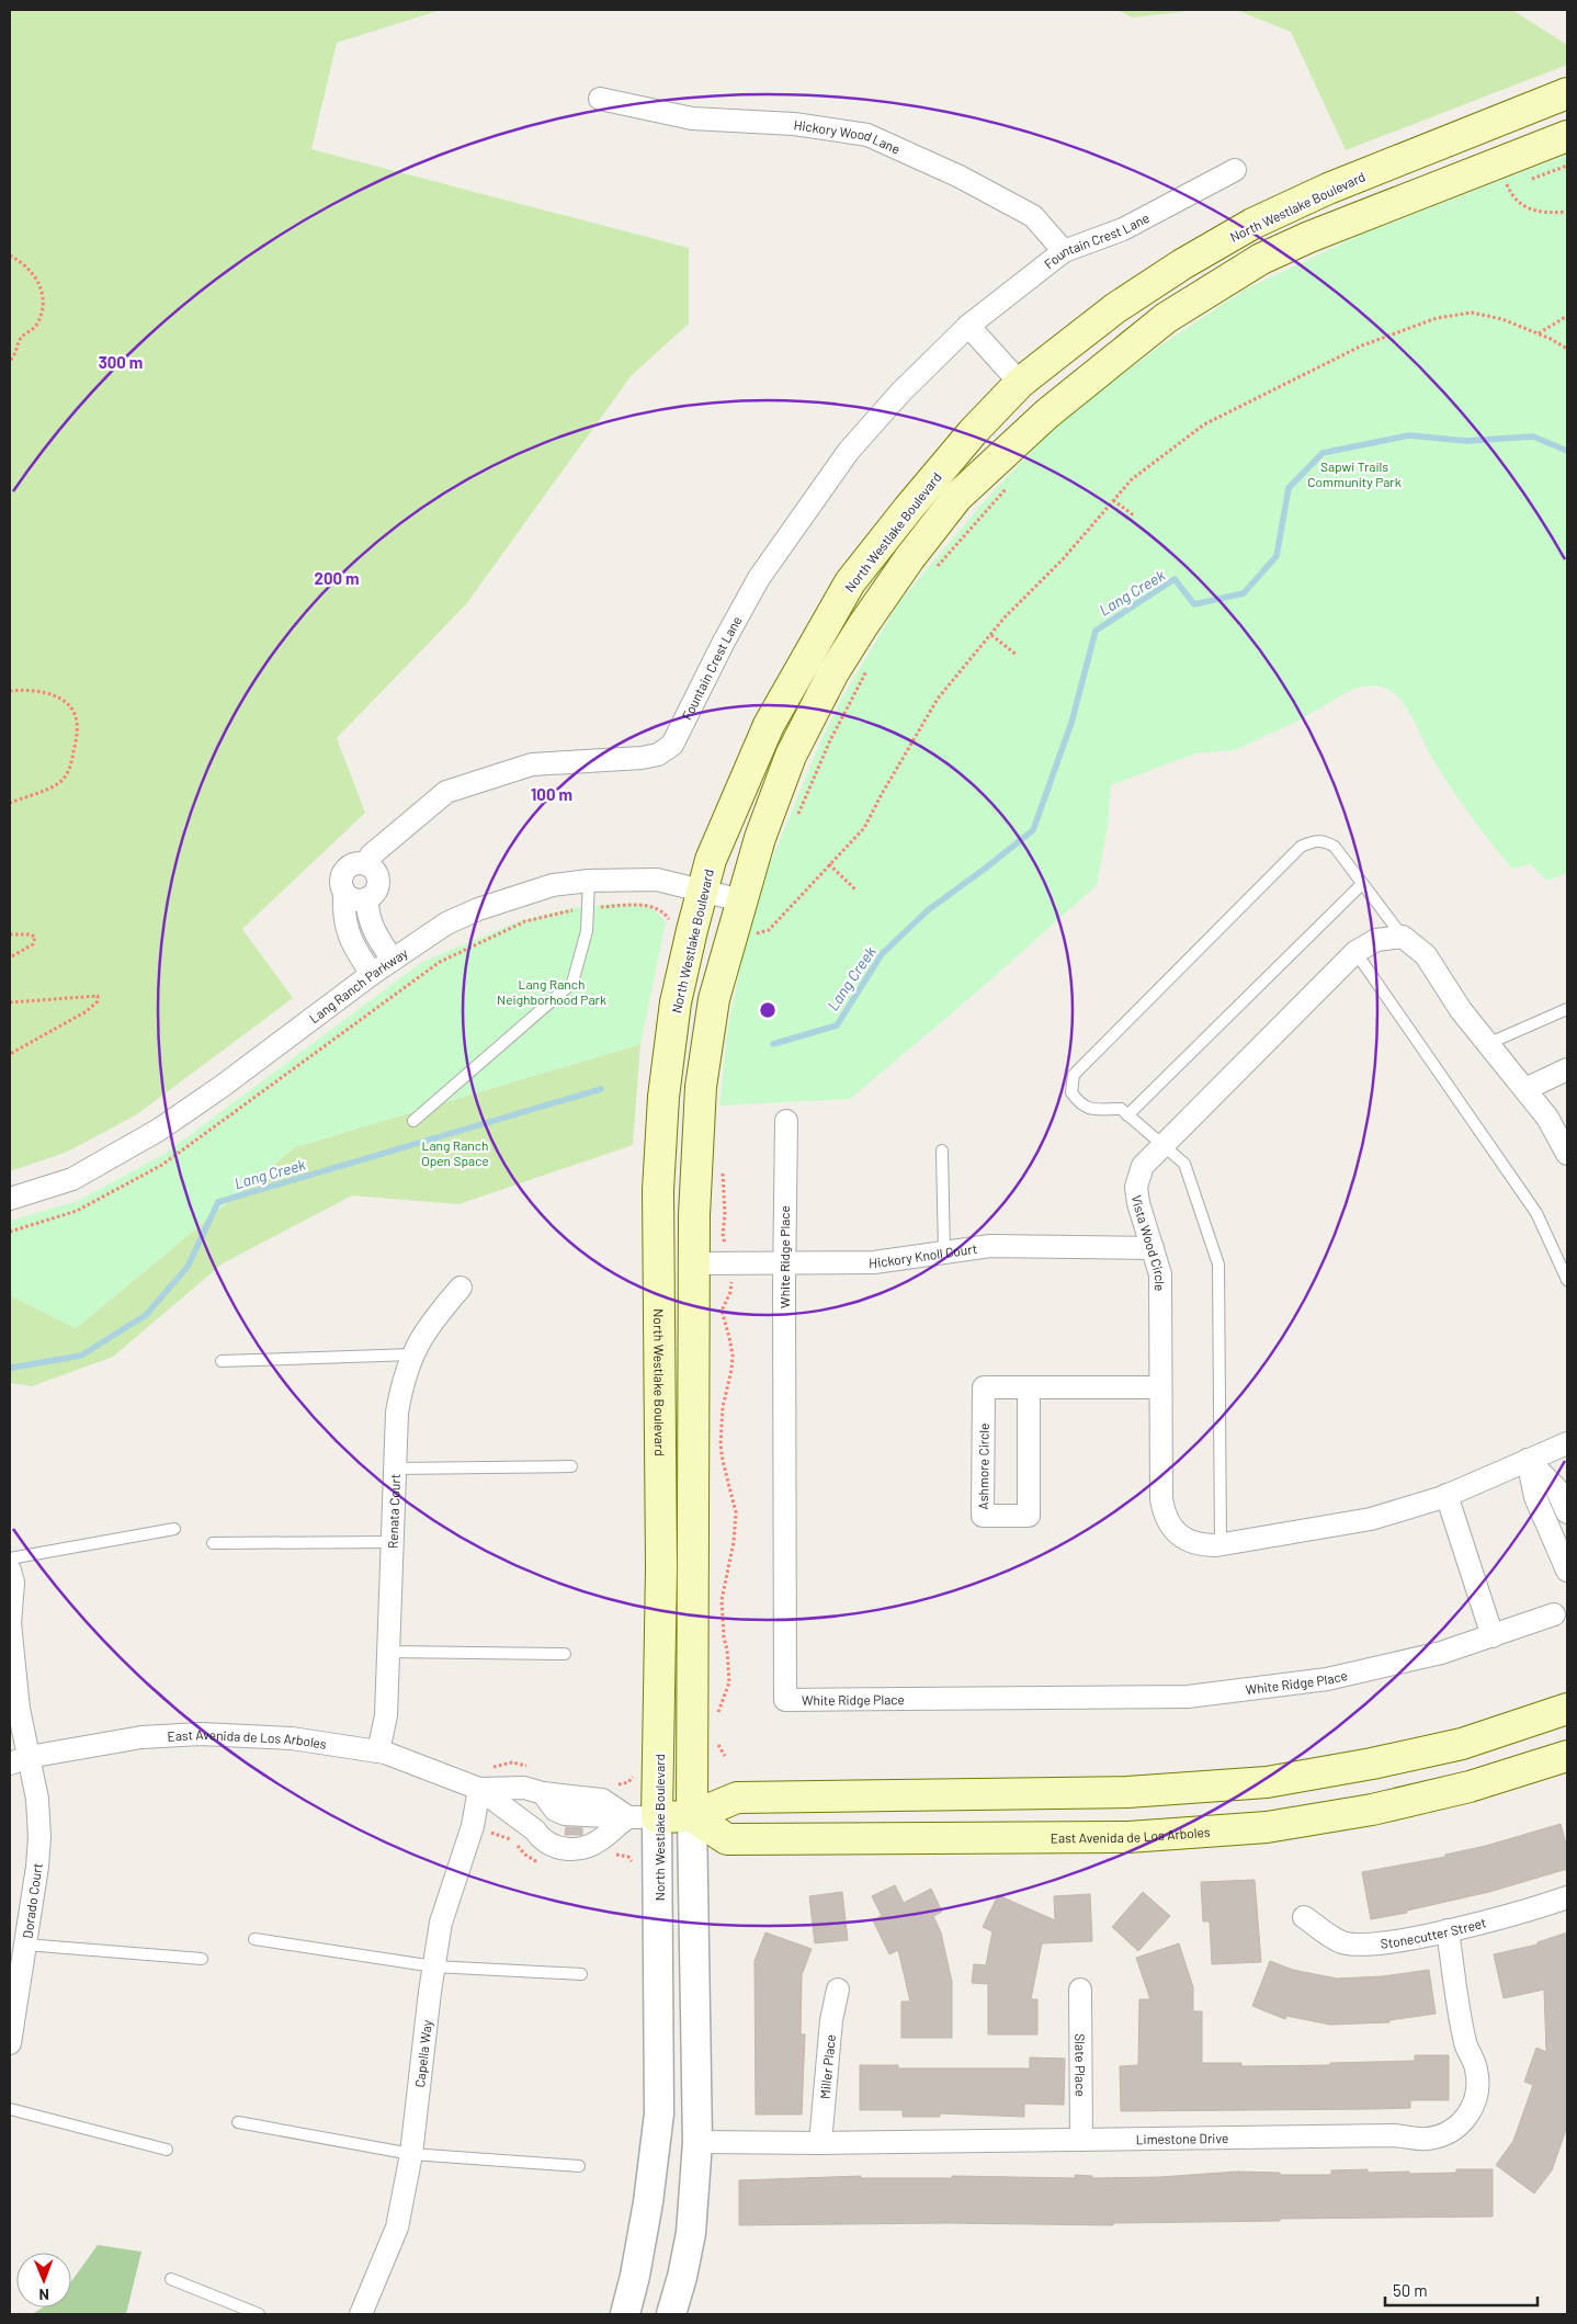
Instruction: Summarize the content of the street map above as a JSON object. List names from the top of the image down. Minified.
{"streets":{"main road":["North Westlake Boulevard","East Avenida de Los Arboles"],"street":["Hickory Wood Lane","Fountain Crest Lane","Lang Ranch Parkway","Vista Wood Circle","Hickory Knoll Court","White Ridge Place","Ashmore Circle","Renata Court","Dorado Court","Stonecutter Street","Capella Way","Slate Place","Miller Place","Limestone Drive"]},"crossings":[["Hickory Wood Lane","Fountain Crest Lane"],["North Westlake Boulevard","Lang Ranch Parkway"],["North Westlake Boulevard","East Avenida de Los Arboles"],["Fountain Crest Lane","Lang Ranch Parkway"],["Vista Wood Circle","Hickory Knoll Court"],["Vista Wood Circle","Ashmore Circle"],["Hickory Knoll Court","White Ridge Place"],["Renata Court","East Avenida de Los Arboles"],["East Avenida de Los Arboles","Dorado Court"],["East Avenida de Los Arboles","Capella Way"],["Stonecutter Street","Limestone Drive"],["Slate Place","Limestone Drive"],["Miller Place","Limestone Drive"]],"water":["Lang Creek"],"parks":["Sapwi Trails Community Park","Lang Ranch Neighborhood Park","Lang Ranch Open Space"],"scale_bar":"50 m","north":"bottom","rings":["300 m","200 m","100 m"]}
